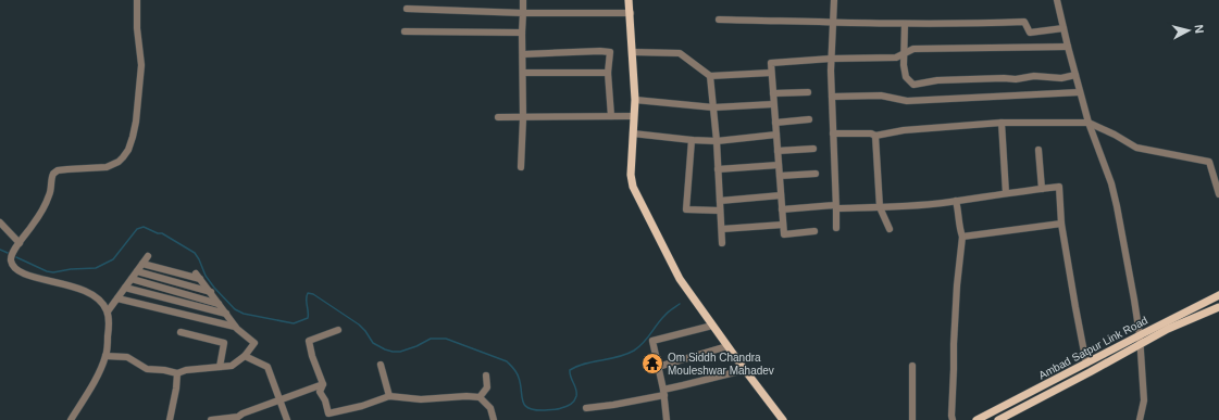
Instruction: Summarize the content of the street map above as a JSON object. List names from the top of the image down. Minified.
{"streets":{"main road":["Ambad Satpur Link Road"]},"places":{"temple":["Om Siddh Chandra Mouleshwar Mahadev"]},"north":"right"}
